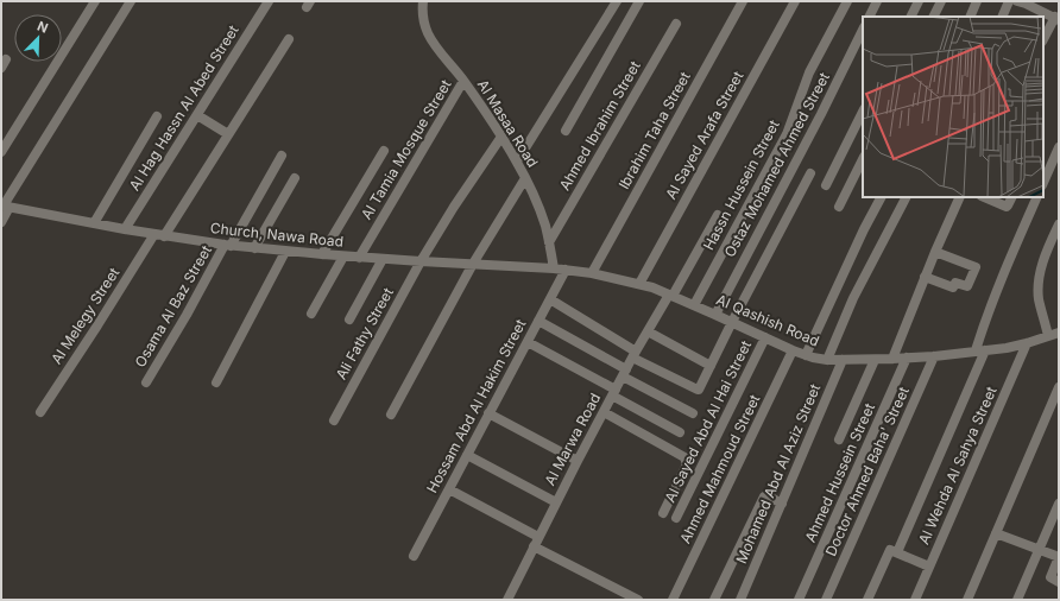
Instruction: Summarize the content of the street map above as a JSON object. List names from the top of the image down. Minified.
{"streets":{"street":["Al Hag Hassn Al Abed Street","Al Masaa Road","Ahmed Ibrahim Street","Ibrahim Taha Street","Al Sayed Arafa Street","Al Tamia Mosque Street","Ostaz Mohamed Ahmed Street","Hassn Hussein Street","Church, Nawa Road","Osama Al Baz Street","Al Melegy Street","Al Qashish Road","Ali Fathy Street","Hossam Abd Al Hakim Street","Al Sayed Abd Al Hai Street","Al Marwa Road","Al Wehda Al Sahya Street","Ahmed Mahmoud Street","Doctor Ahmed Baha' Street","Ahmed Hussein Street","Mohamed Abd Al Aziz Street"]},"crossings":[["Al Hag Hassn Al Abed Street","Church, Nawa Road"],["Al Masaa Road","Ahmed Ibrahim Street"],["Al Masaa Road","Al Tamia Mosque Street"],["Al Masaa Road","Church, Nawa Road"],["Al Masaa Road","Al Qashish Road"],["Al Masaa Road","Ali Fathy Street"],["Ibrahim Taha Street","Al Qashish Road"],["Al Sayed Arafa Street","Al Qashish Road"],["Al Tamia Mosque Street","Church, Nawa Road"],["Ostaz Mohamed Ahmed Street","Al Qashish Road"],["Hassn Hussein Street","Al Qashish Road"],["Church, Nawa Road","Osama Al Baz Street"],["Church, Nawa Road","Al Melegy Street"],["Church, Nawa Road","Al Qashish Road"],["Church, Nawa Road","Ali Fathy Street"],["Al Qashish Road","Hossam Abd Al Hakim Street"],["Al Qashish Road","Al Sayed Abd Al Hai Street"],["Al Qashish Road","Al Marwa Road"],["Al Qashish Road","Al Wehda Al Sahya Street"],["Al Qashish Road","Ahmed Mahmoud Street"],["Al Qashish Road","Doctor Ahmed Baha' Street"],["Al Qashish Road","Ahmed Hussein Street"],["Al Qashish Road","Mohamed Abd Al Aziz Street"]],"north":"top right"}
